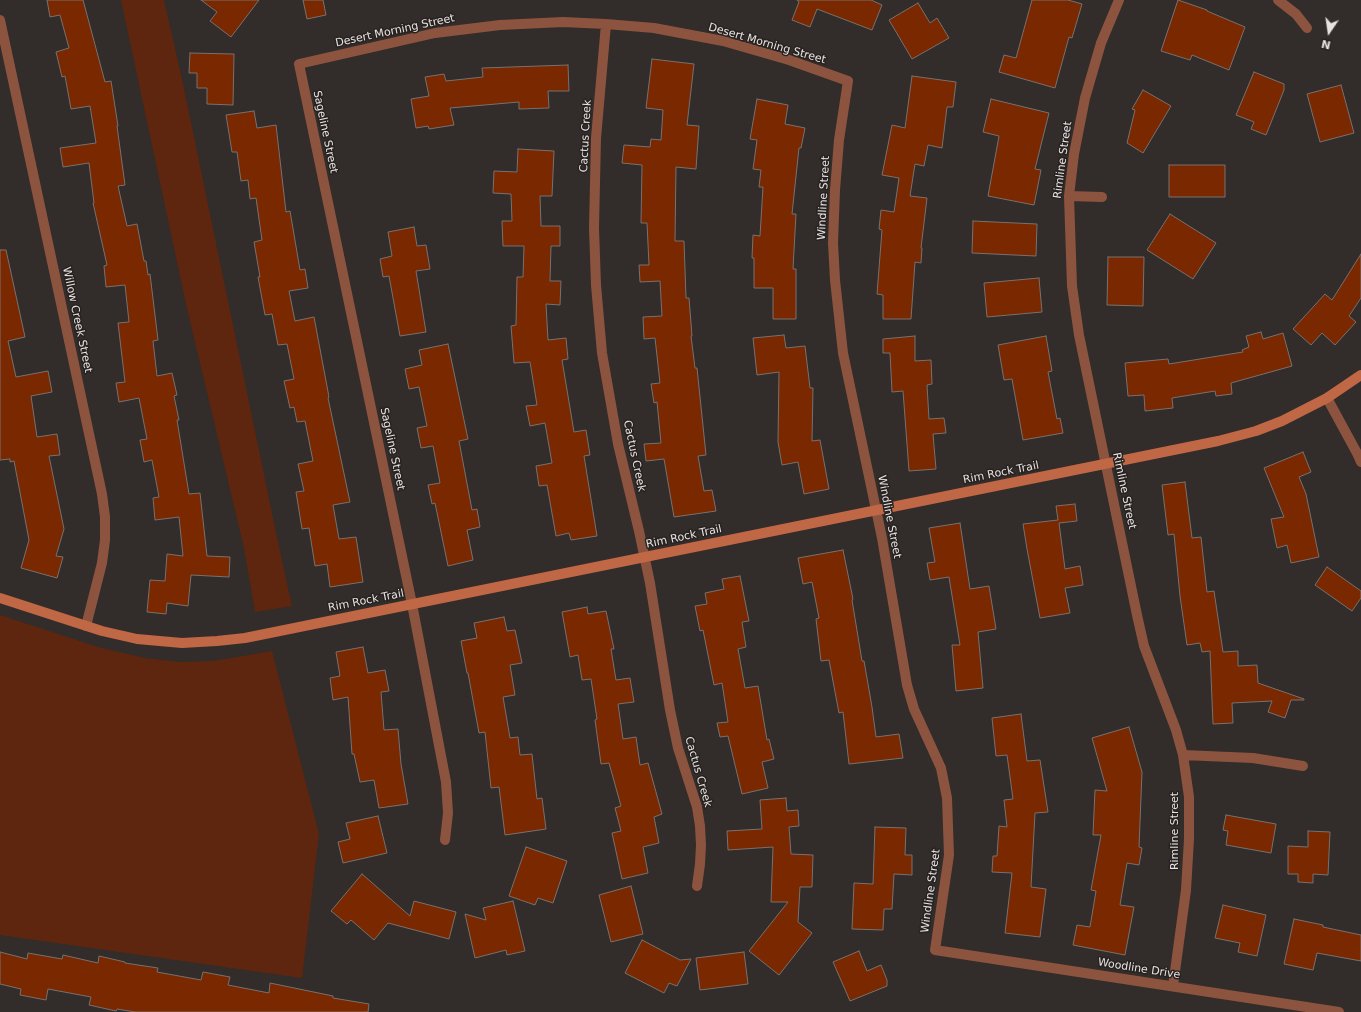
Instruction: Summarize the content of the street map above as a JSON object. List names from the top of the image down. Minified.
{"streets":{"street":["Desert Morning Street","Sageline Street","Cactus Creek","Rimline Street","Windline Street","Willow Creek Street","Rim Rock Trail","Woodline Drive"]},"crossings":[["Desert Morning Street","Sageline Street"],["Desert Morning Street","Cactus Creek"],["Desert Morning Street","Windline Street"],["Sageline Street","Rim Rock Trail"],["Cactus Creek","Rim Rock Trail"],["Rimline Street","Rim Rock Trail"],["Rimline Street","Woodline Drive"],["Windline Street","Rim Rock Trail"],["Windline Street","Woodline Drive"],["Willow Creek Street","Rim Rock Trail"]],"north":"bottom"}
